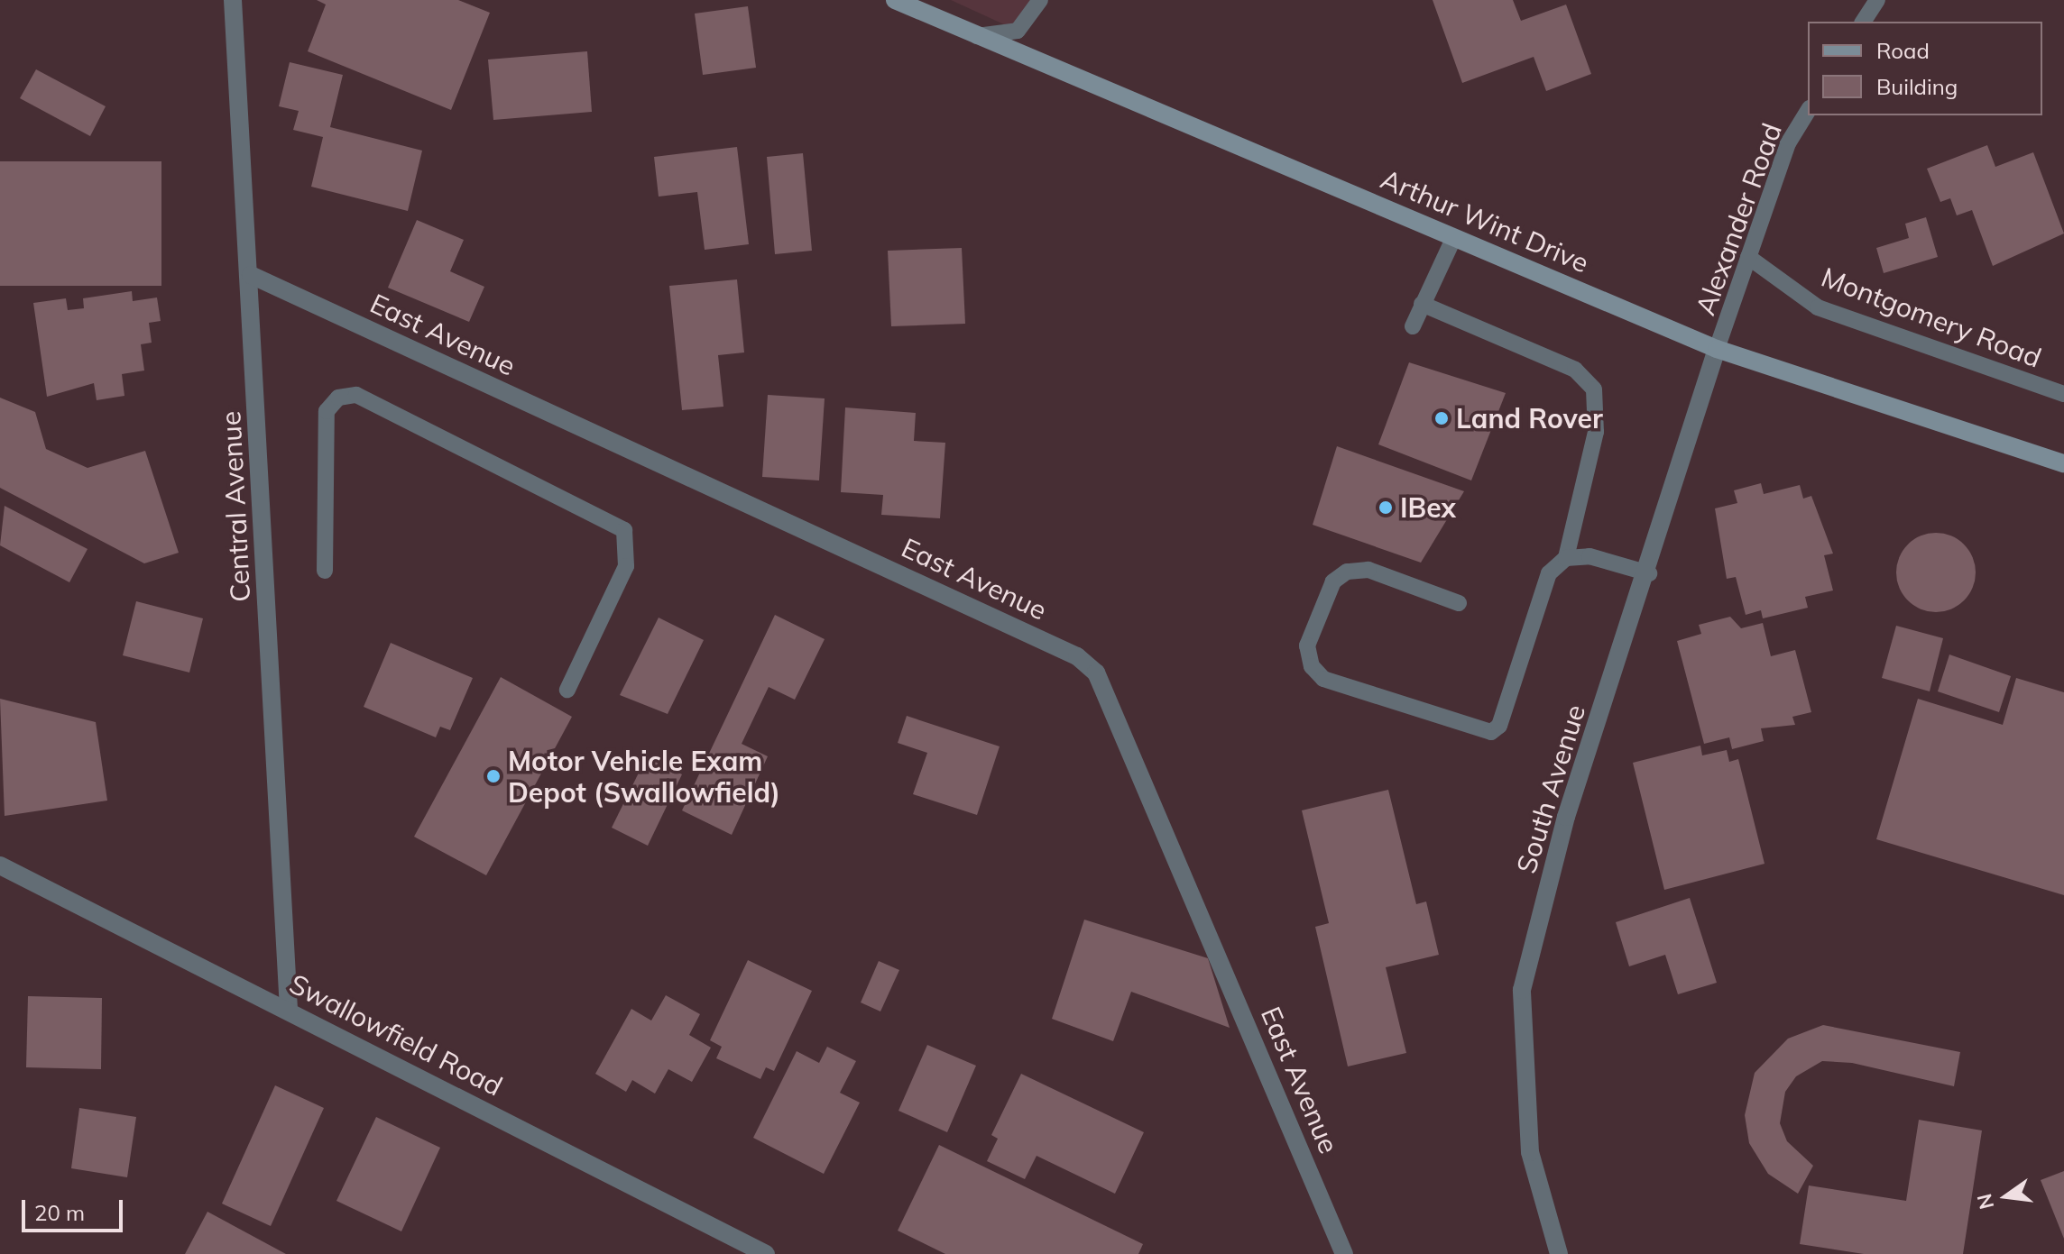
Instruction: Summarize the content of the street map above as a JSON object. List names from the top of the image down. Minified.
{"streets":{"main road":["Arthur Wint Drive"],"street":["East Avenue","Central Avenue","South Avenue","Swallowfield Road"],"lane":["Alexander Road","Montgomery Road"]},"crossings":[["Alexander Road","Arthur Wint Drive"],["Alexander Road","Montgomery Road"],["Alexander Road","South Avenue"],["Arthur Wint Drive","South Avenue"],["East Avenue","Central Avenue"],["Central Avenue","Swallowfield Road"]],"places":["Land Rover","IBex","Motor Vehicle Exam Depot (Swallowfield)"],"legend":["Road","Building"],"scale_bar":"20 m","north":"left"}
